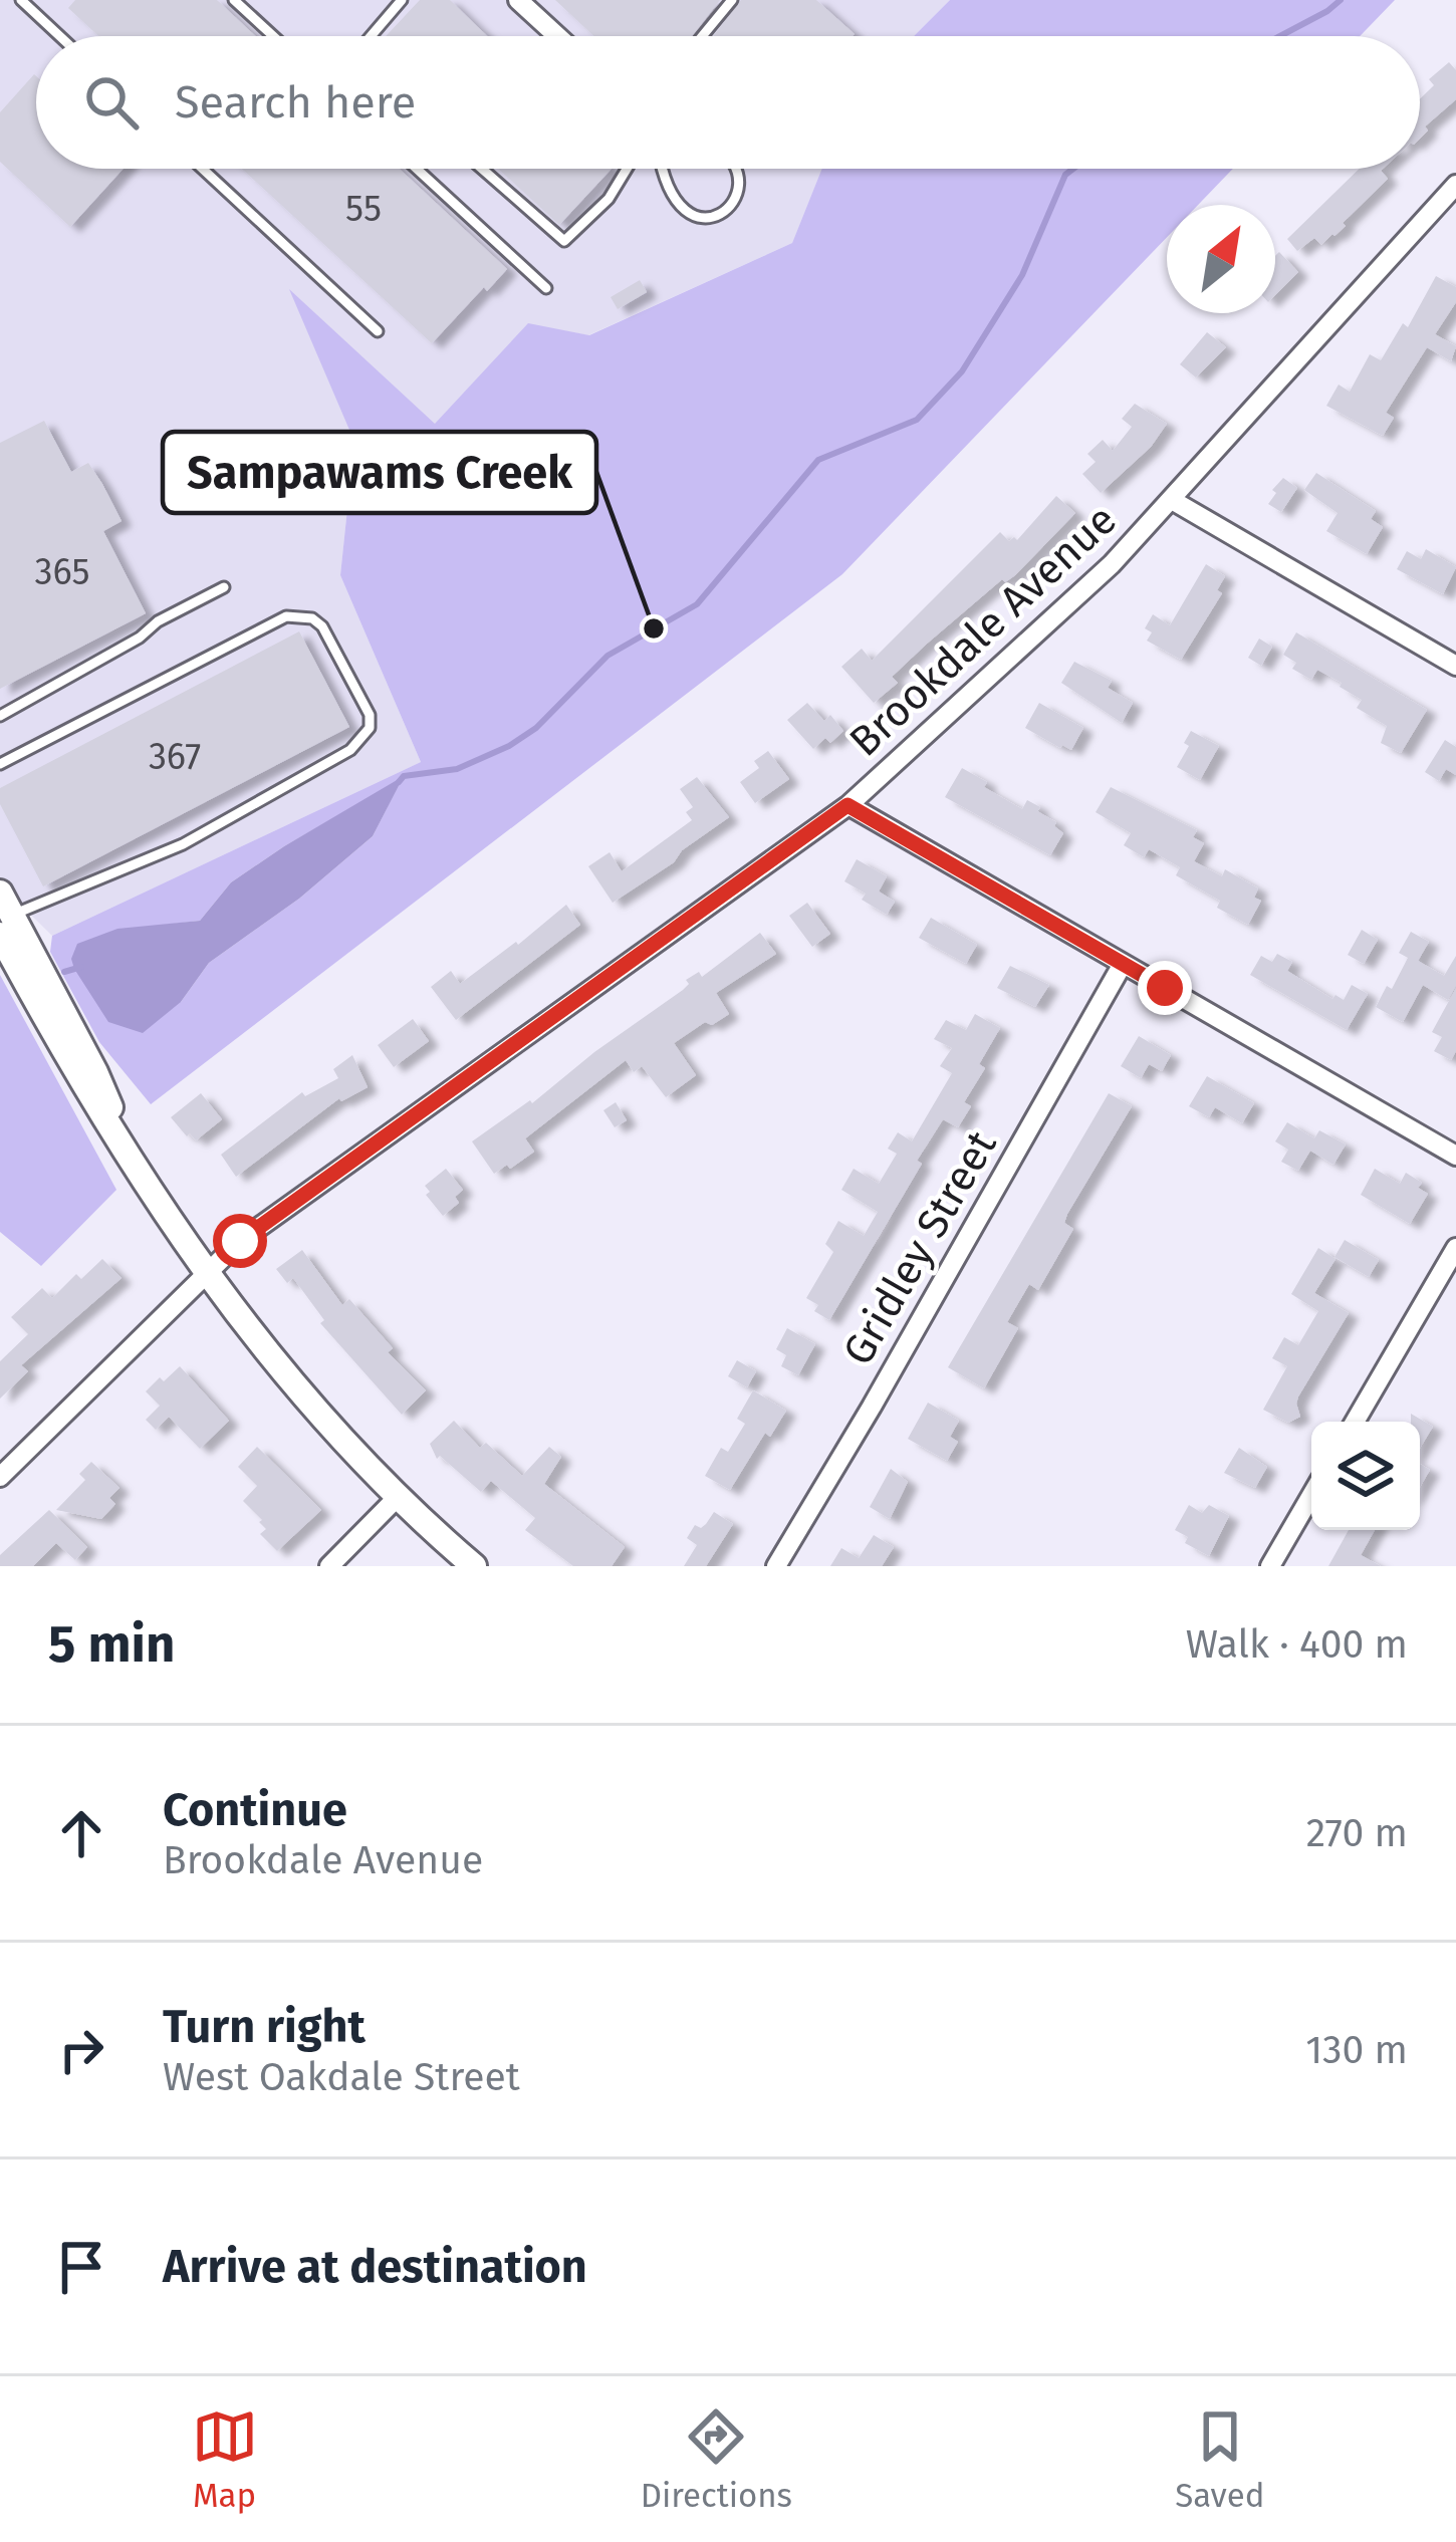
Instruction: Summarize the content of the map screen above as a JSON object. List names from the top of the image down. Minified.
{"streets":{"street":["Brookdale Avenue","Gridley Street"]},"places":["Sampawams Creek"],"house_numbers":["55","365","367"],"north":"top right","page":{"search":"Search here","heading":["5 min","Walk · 400 m"],"list":[["Continue","Brookdale Avenue","270 m"],["Turn right","West Oakdale Street","130 m"],"Arrive at destination"],"nav":["Map","Directions","Saved"]}}
